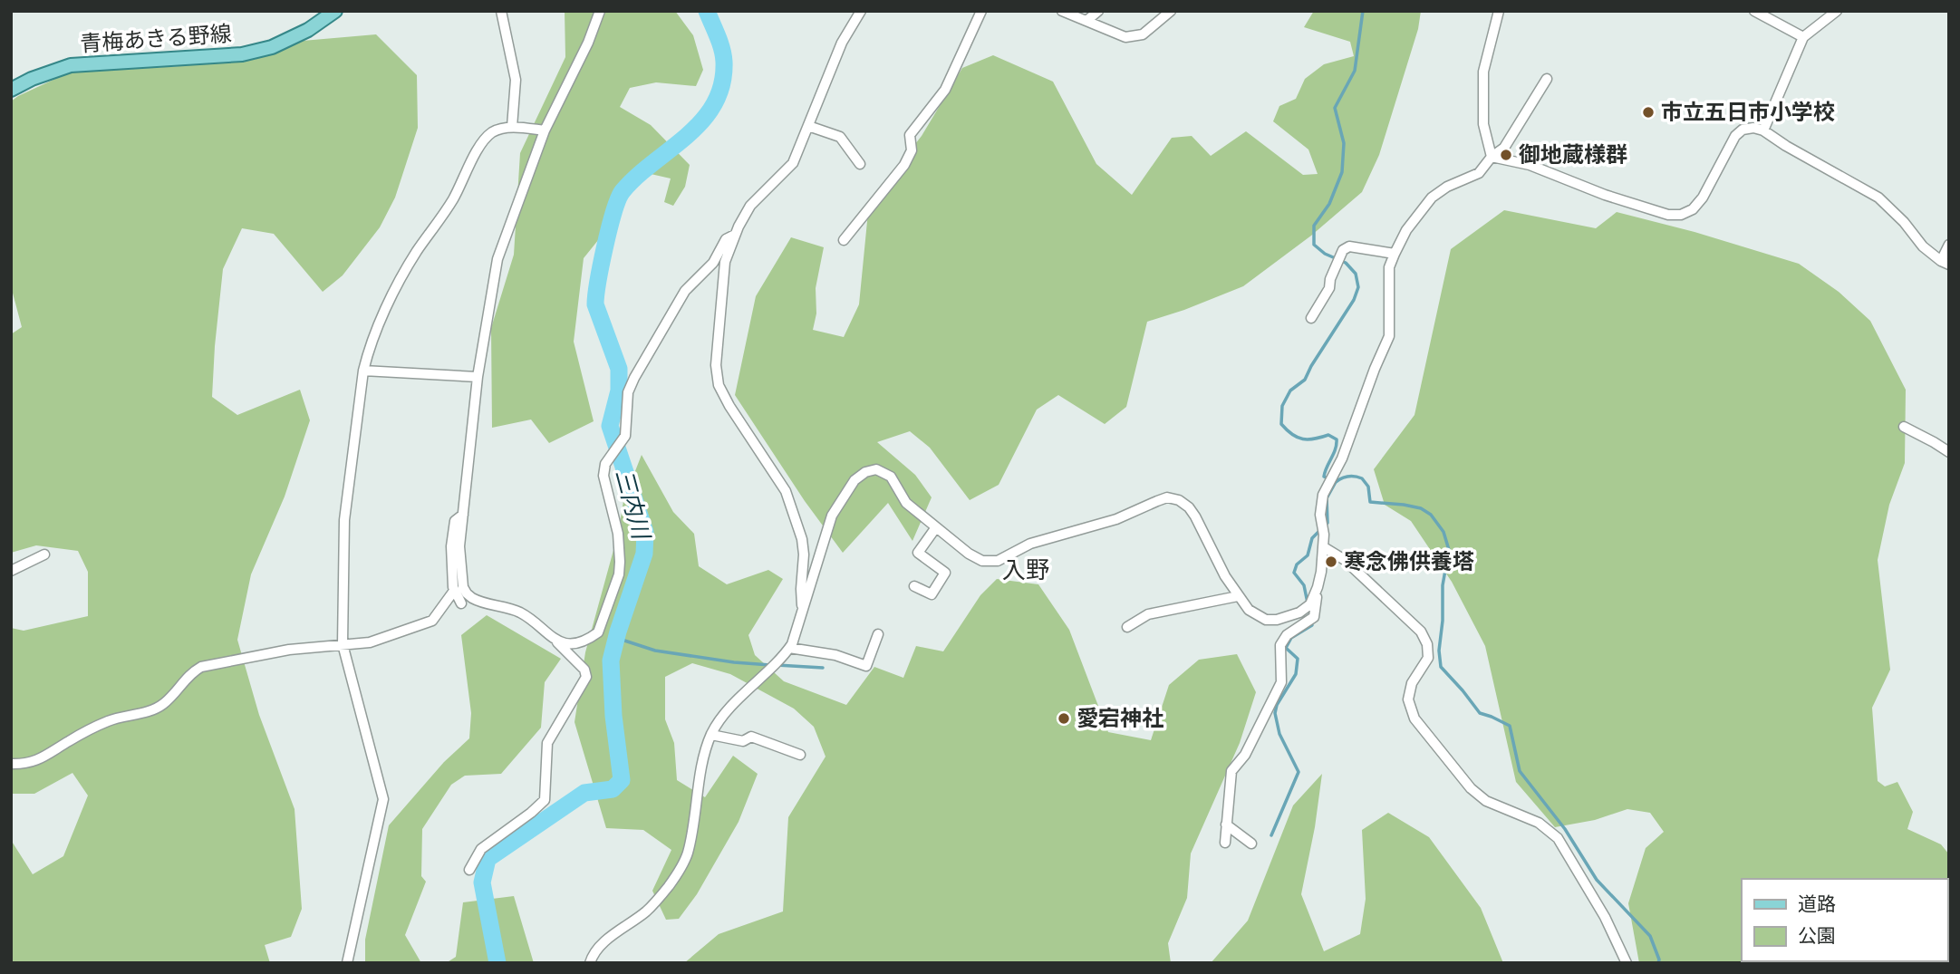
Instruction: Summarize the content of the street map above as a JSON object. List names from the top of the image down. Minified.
{"streets":{"main road":["青梅あきる野線"]},"districts":["入野"],"water":["三内川"],"places":["市立五日市小学校","御地蔵様群","寒念佛供養塔","愛宕神社"],"legend":["道路","公園"]}
